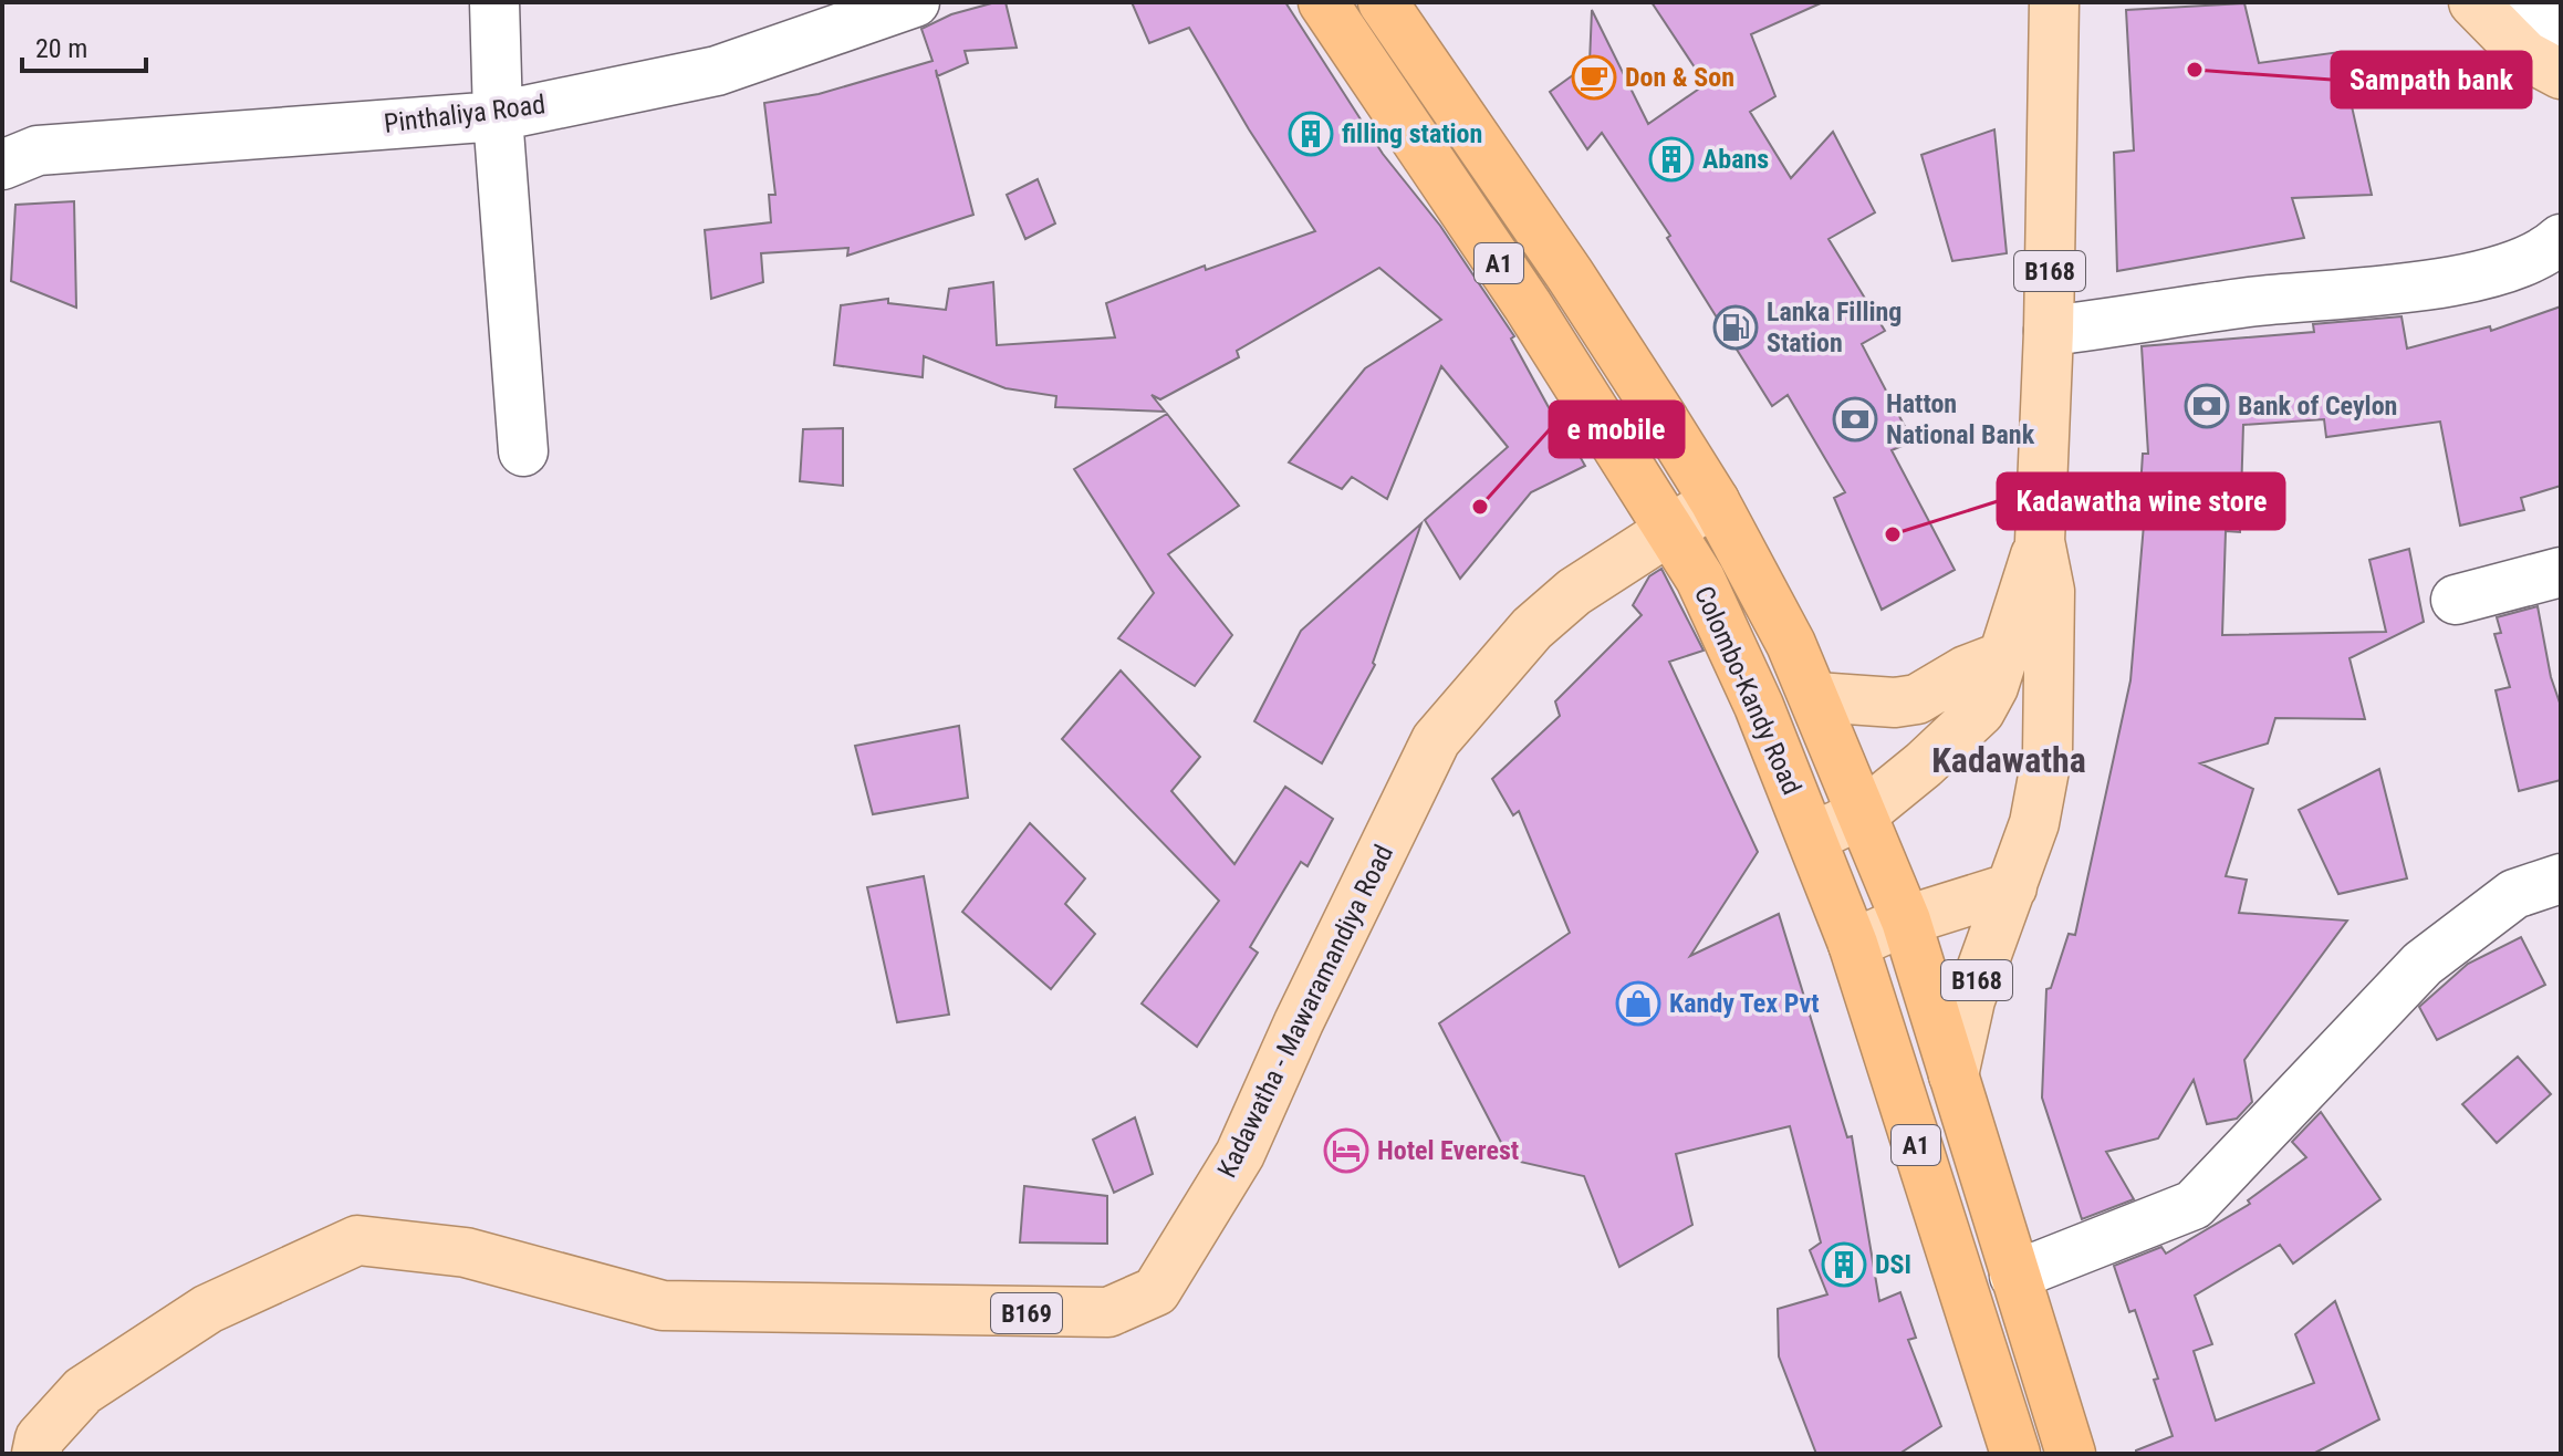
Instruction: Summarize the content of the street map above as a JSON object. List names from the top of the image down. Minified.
{"streets":{"highway":["A1","Colombo-Kandy Road"],"main road":["B168","Kadawatha - Mawaramandiya Road","B169"],"street":["Pinthaliya Road"]},"crossings":[["B168","Colombo-Kandy Road"],["Colombo-Kandy Road","Kadawatha - Mawaramandiya Road"]],"districts":["Kadawatha"],"places":{"other":["Sampath bank","e mobile","Kadawatha wine store"],"cafe":["Don & Son"],"building":["filling station","Abans","DSI"],"fuel station":["Lanka Filling Station"],"bank":["Bank of Ceylon","Hatton National Bank"],"shop":["Kandy Tex Pvt"],"hotel":["Hotel Everest"]},"scale_bar":"20 m"}
